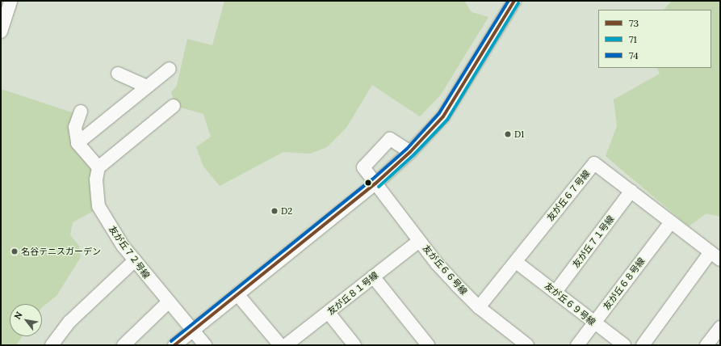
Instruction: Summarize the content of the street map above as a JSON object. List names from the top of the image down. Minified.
{"streets":{"street":["友が丘６７号線","友が丘７１号線","友が丘７２号線","友が丘６６号線","友が丘６８号線","友が丘８１号線","友が丘６９号線"]},"crossings":[["友が丘６７号線","友が丘７１号線"],["友が丘６７号線","友が丘６６号線"],["友が丘６７号線","友が丘６８号線"],["友が丘６７号線","友が丘６９号線"],["友が丘７１号線","友が丘６９号線"],["友が丘６６号線","友が丘８１号線"],["友が丘６８号線","友が丘６９号線"]],"places":["D1","D2","名谷テニスガーデン"],"lines":["transit line 73","transit line 74","transit line 71"],"legend":["73","71","74"],"north":"top left"}
